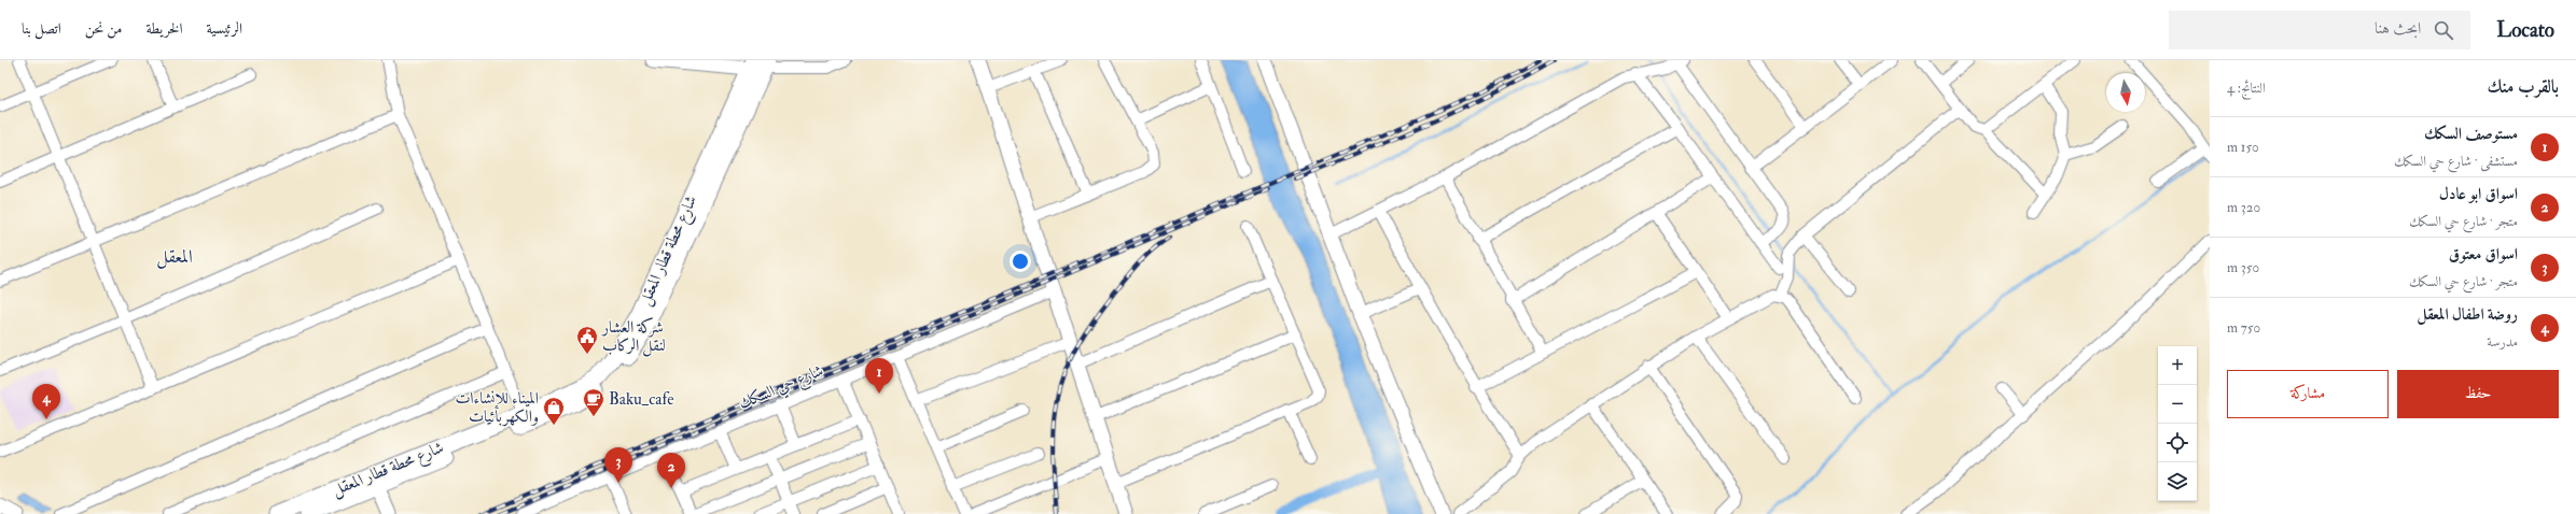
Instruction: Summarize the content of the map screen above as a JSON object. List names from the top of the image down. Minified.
{"streets":{"main road":["شارع محطة قطار المعقل"],"street":["شارع حي السكك"]},"districts":["المعقل"],"places":{"public building":["شركة العشار لنقل الركاب"],"cafe":["Baku_cafe"],"shop":["الميناء للإنشاءات والكهربائيات"]},"north":"bottom","page":{"header":"Locato","search":"ابحث هنا","nav":["الرئيسية","الخريطة","من نحن","اتصل بنا"],"heading":["بالقرب منك","النتائج: 4"],"list":[{"mark":"1","name":"مستوصف السكك","note":"مستشفى · شارع حي السكك","value":"150 m"},{"mark":"2","name":"اسواق ابو عادل","note":"متجر · شارع حي السكك","value":"320 m"},{"mark":"3","name":"اسواق معتوق","note":"متجر · شارع حي السكك","value":"350 m"},{"mark":"4","name":"روضة اطفال المعقل","note":"مدرسة","value":"750 m"}],"map_buttons":["+","−"],"buttons":["حفظ","مشاركة"],"pins":["1","4","3","2"]}}
